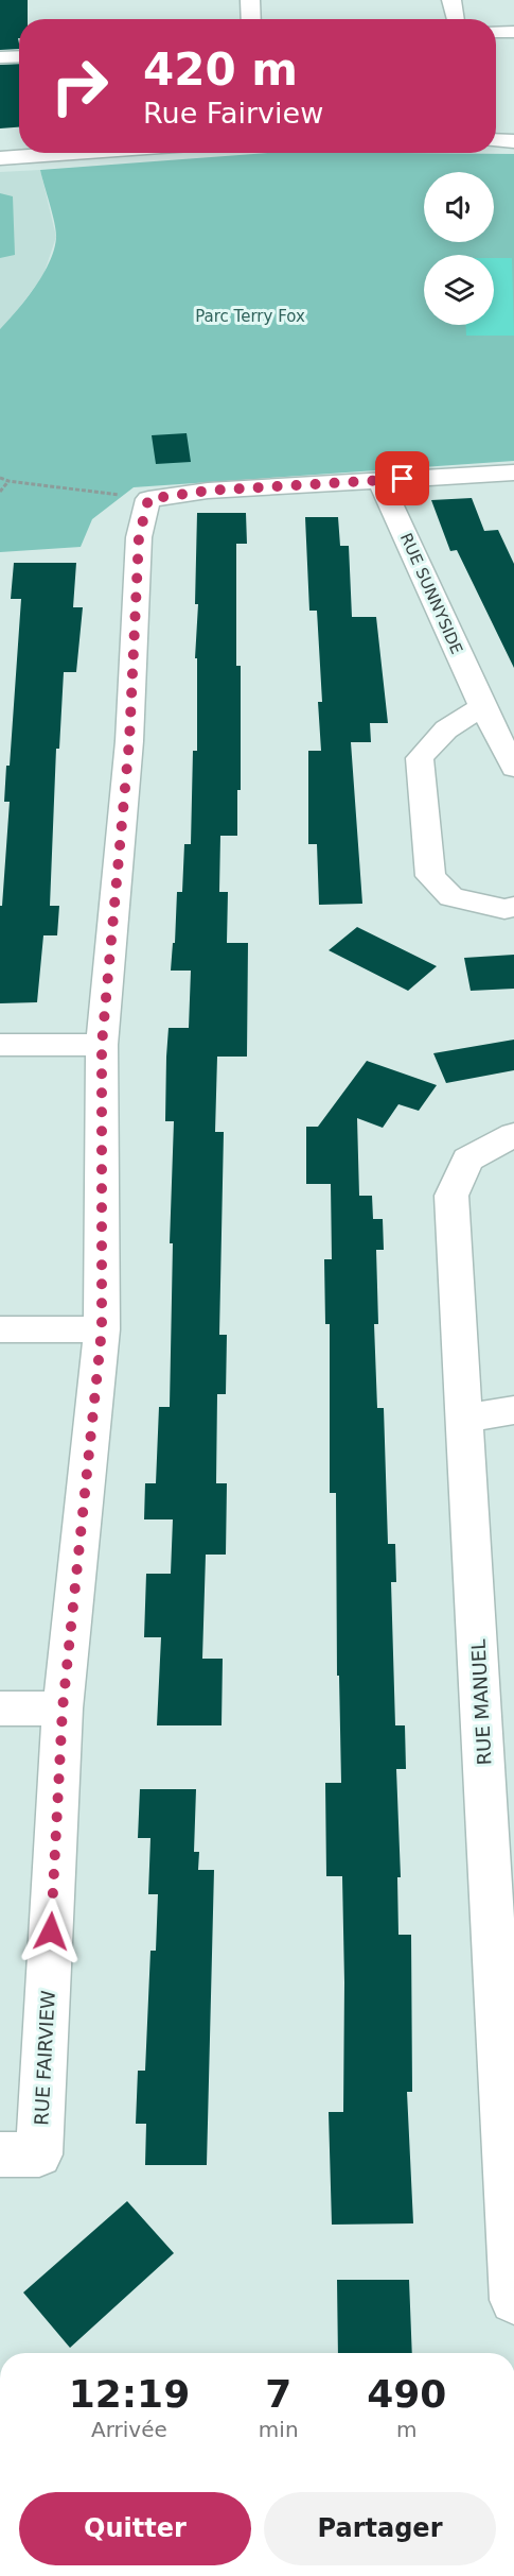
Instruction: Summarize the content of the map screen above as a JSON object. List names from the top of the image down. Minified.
{"streets":{"street":["RUE SUNNYSIDE","RUE MANUEL","RUE FAIRVIEW"]},"parks":["Parc Terry Fox"],"page":{"turn":["420 m","Rue Fairview"],"eta":["12:19","Arrivée","7","min","490","m"],"buttons":["Quitter","Partager"]}}
